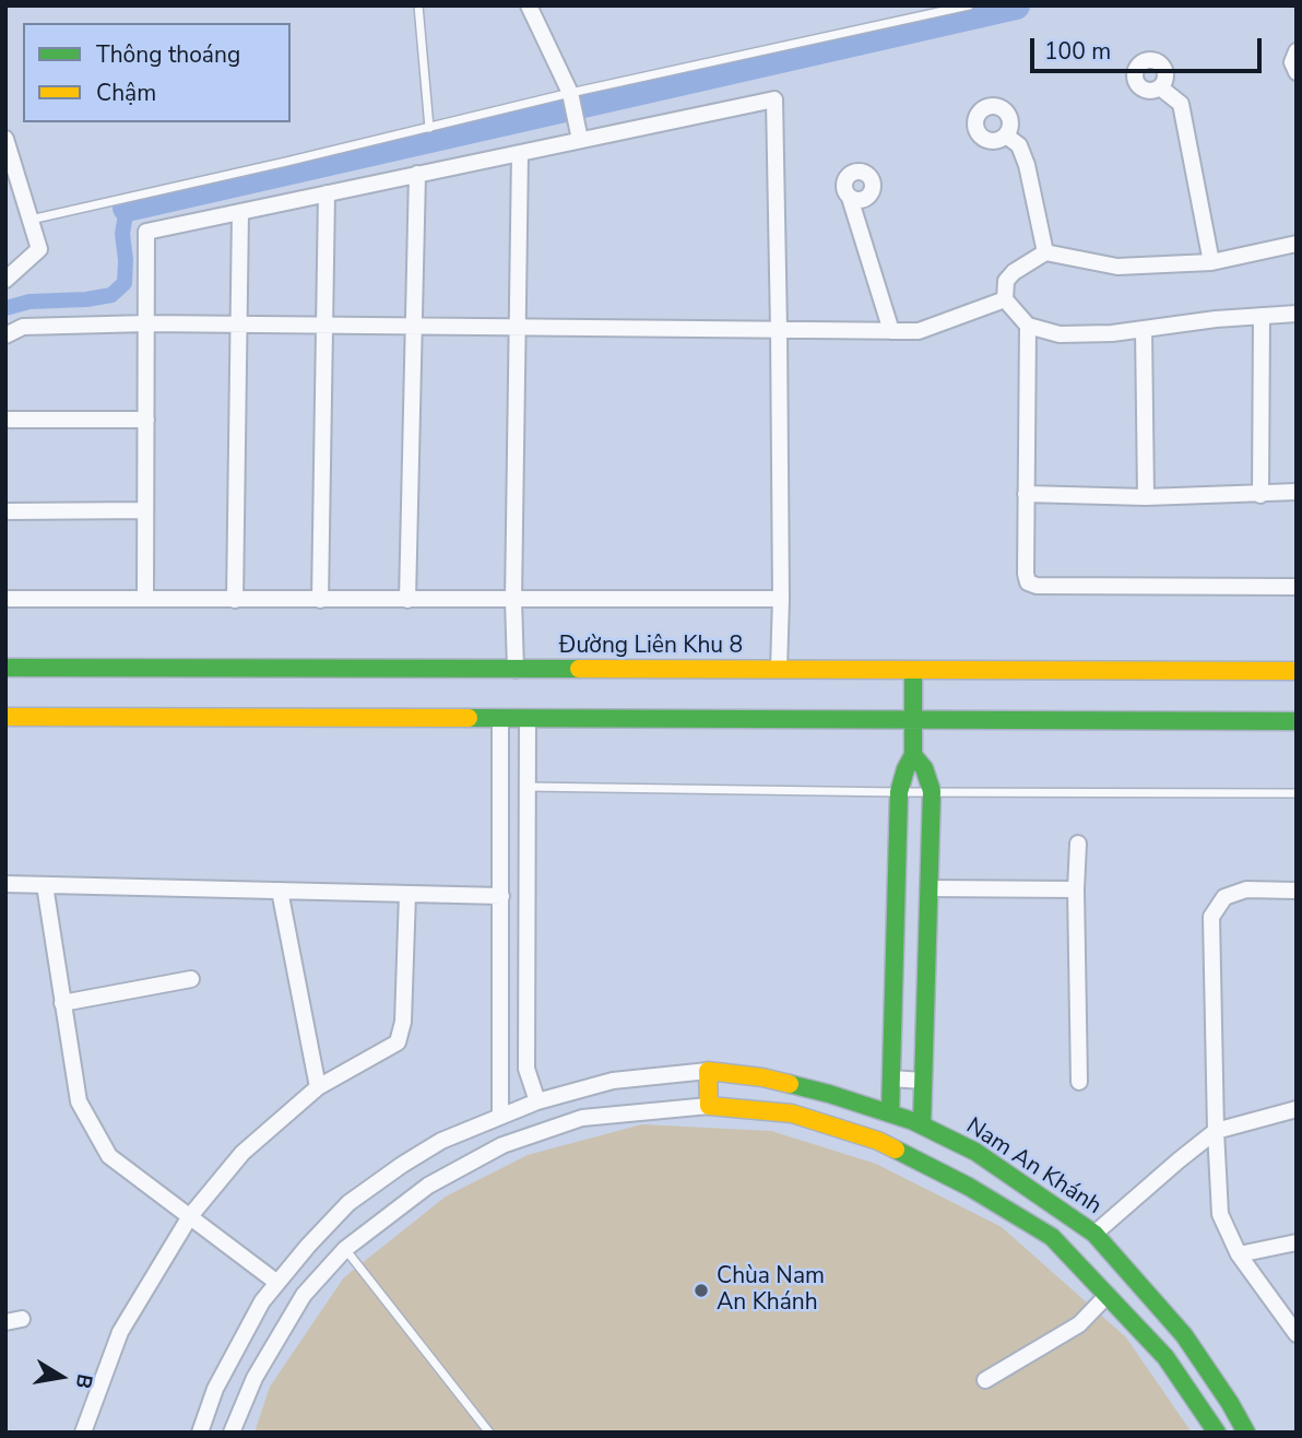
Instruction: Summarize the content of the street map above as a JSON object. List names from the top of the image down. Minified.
{"streets":{"street":["Đường Liên Khu 8","Nam An Khánh"]},"places":["Chùa Nam An Khánh"],"legend":["Thông thoáng","Chậm"],"scale_bar":"100 m","north":"right"}
